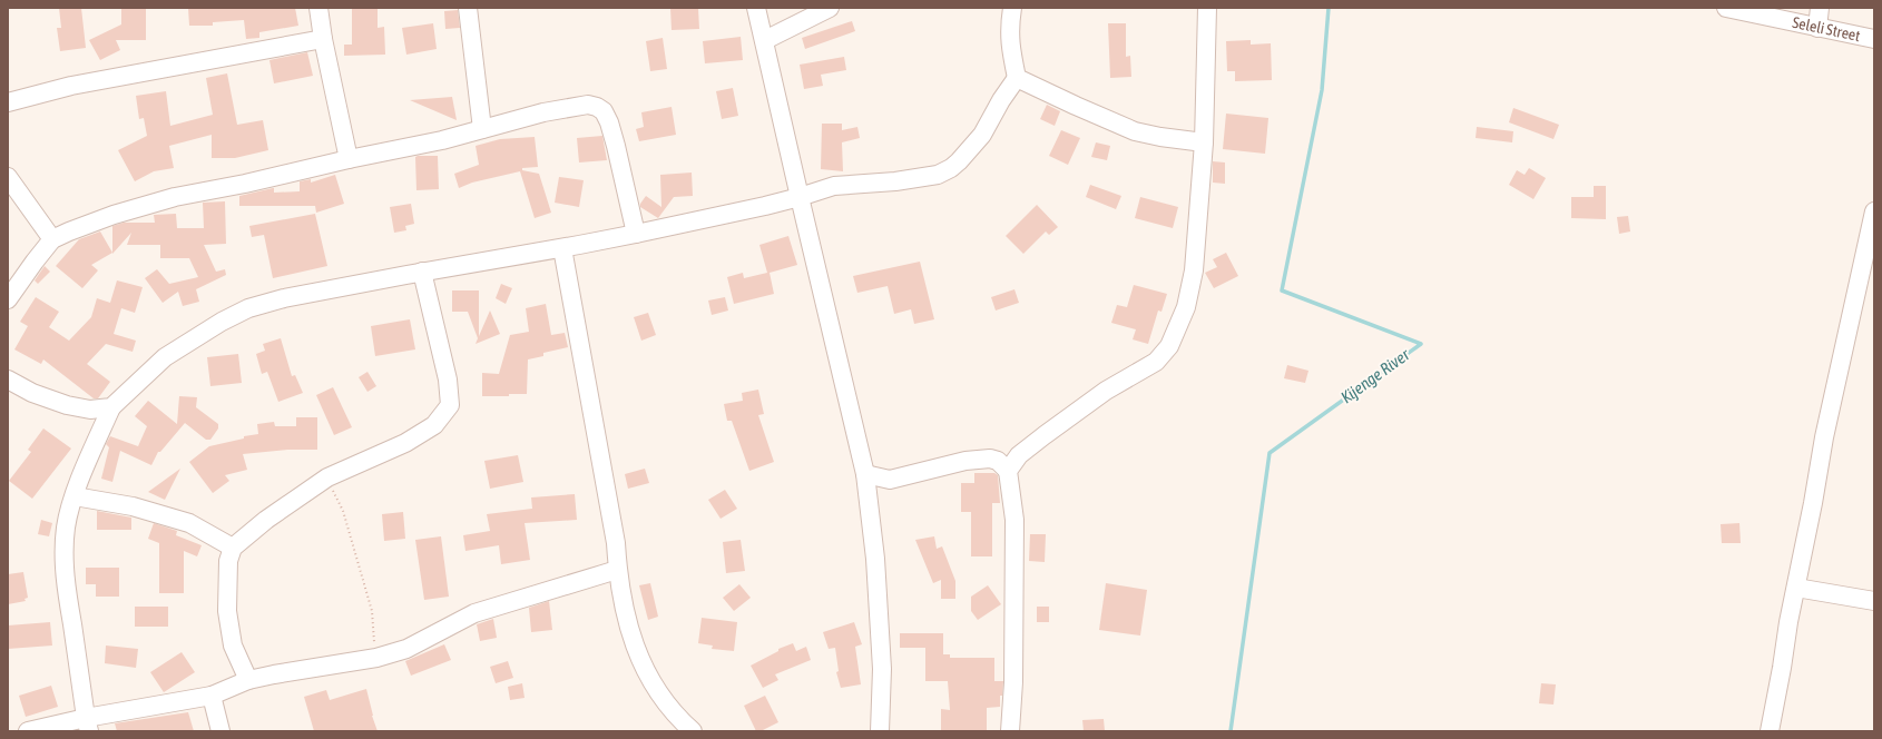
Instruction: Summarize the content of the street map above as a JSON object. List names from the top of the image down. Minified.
{"streets":{"street":["Seleli Street"]},"water":["Kijenge River"]}
